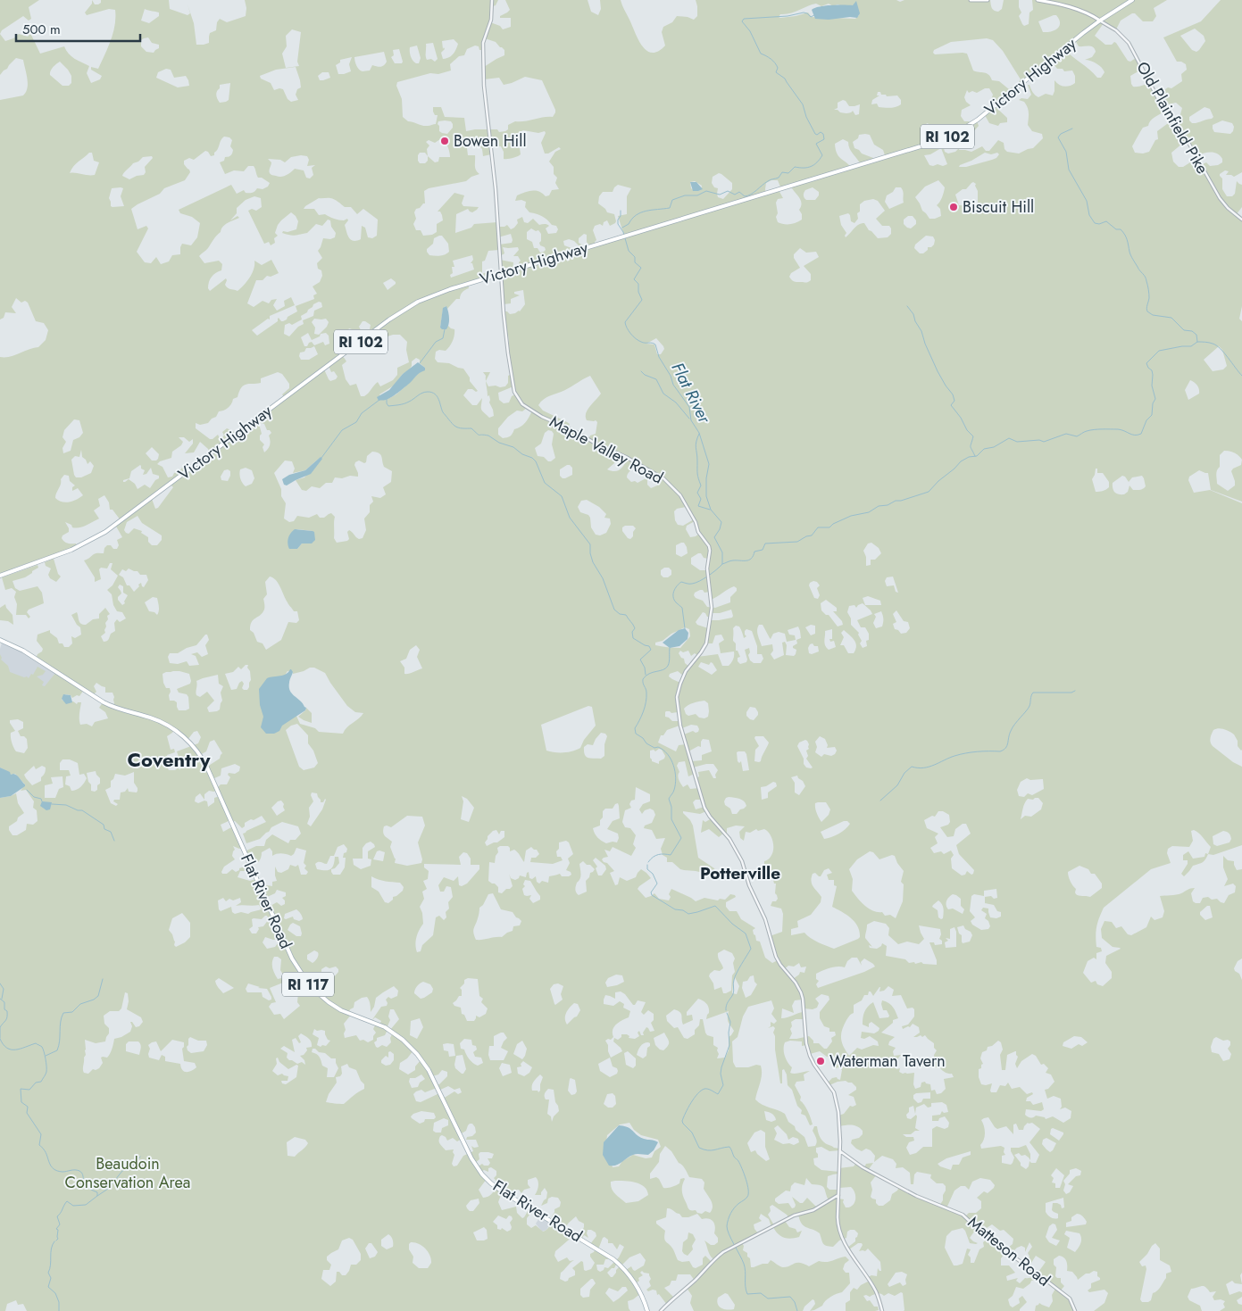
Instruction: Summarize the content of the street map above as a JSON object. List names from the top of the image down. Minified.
{"streets":{"main road":["Victory Highway","RI 102","Flat River Road","RI 117"],"street":["Old Plainfield Pike","Maple Valley Road","Matteson Road"]},"crossings":[["Victory Highway","Old Plainfield Pike"],["Victory Highway","Maple Valley Road"],["Maple Valley Road","Matteson Road"]],"districts":["Coventry","Potterville"],"water":["Flat River"],"parks":["Beaudoin Conservation Area"],"places":["Bowen Hill","Biscuit Hill","Waterman Tavern"],"scale_bar":"500 m"}
